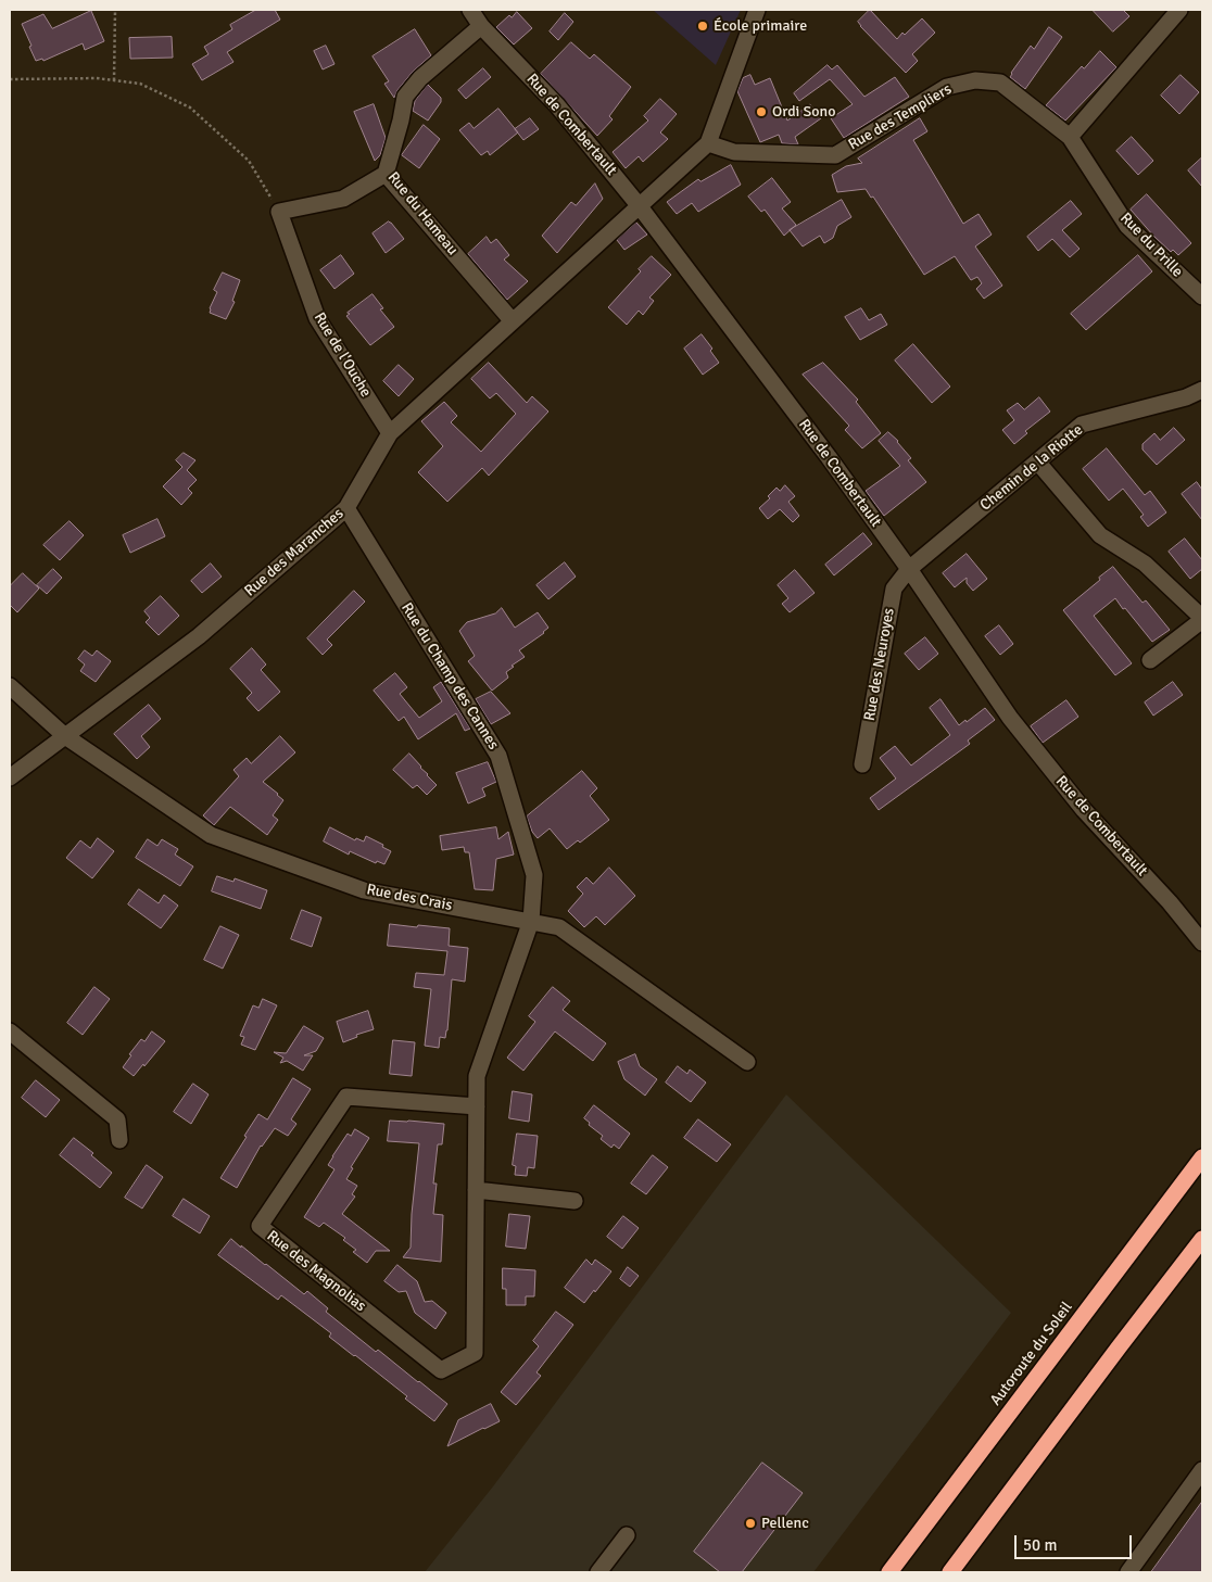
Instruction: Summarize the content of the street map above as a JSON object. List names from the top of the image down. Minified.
{"streets":{"highway":["Autoroute du Soleil"],"street":["Rue des Templiers","Rue de Combertault","Rue du Hameau","Rue du Prille","Rue de l'Ouche","Chemin de la Riotte","Rue des Maranches","Rue des Neuroyes","Rue du Champ des Cannes","Rue des Crais","Rue des Magnolias"]},"crossings":[["Rue des Templiers","Rue du Prille"],["Rue des Templiers","Rue des Maranches"],["Rue de Combertault","Rue du Hameau"],["Rue de Combertault","Chemin de la Riotte"],["Rue de Combertault","Rue des Maranches"],["Rue de Combertault","Rue des Neuroyes"],["Rue du Hameau","Rue des Maranches"],["Rue de l'Ouche","Rue des Maranches"],["Chemin de la Riotte","Rue des Neuroyes"],["Rue des Maranches","Rue du Champ des Cannes"],["Rue des Maranches","Rue des Crais"],["Rue du Champ des Cannes","Rue des Crais"],["Rue du Champ des Cannes","Rue des Magnolias"],["Rue des Crais","Rue des Magnolias"]],"places":["École primaire","Ordi Sono","Pellenc"],"scale_bar":"50 m"}
